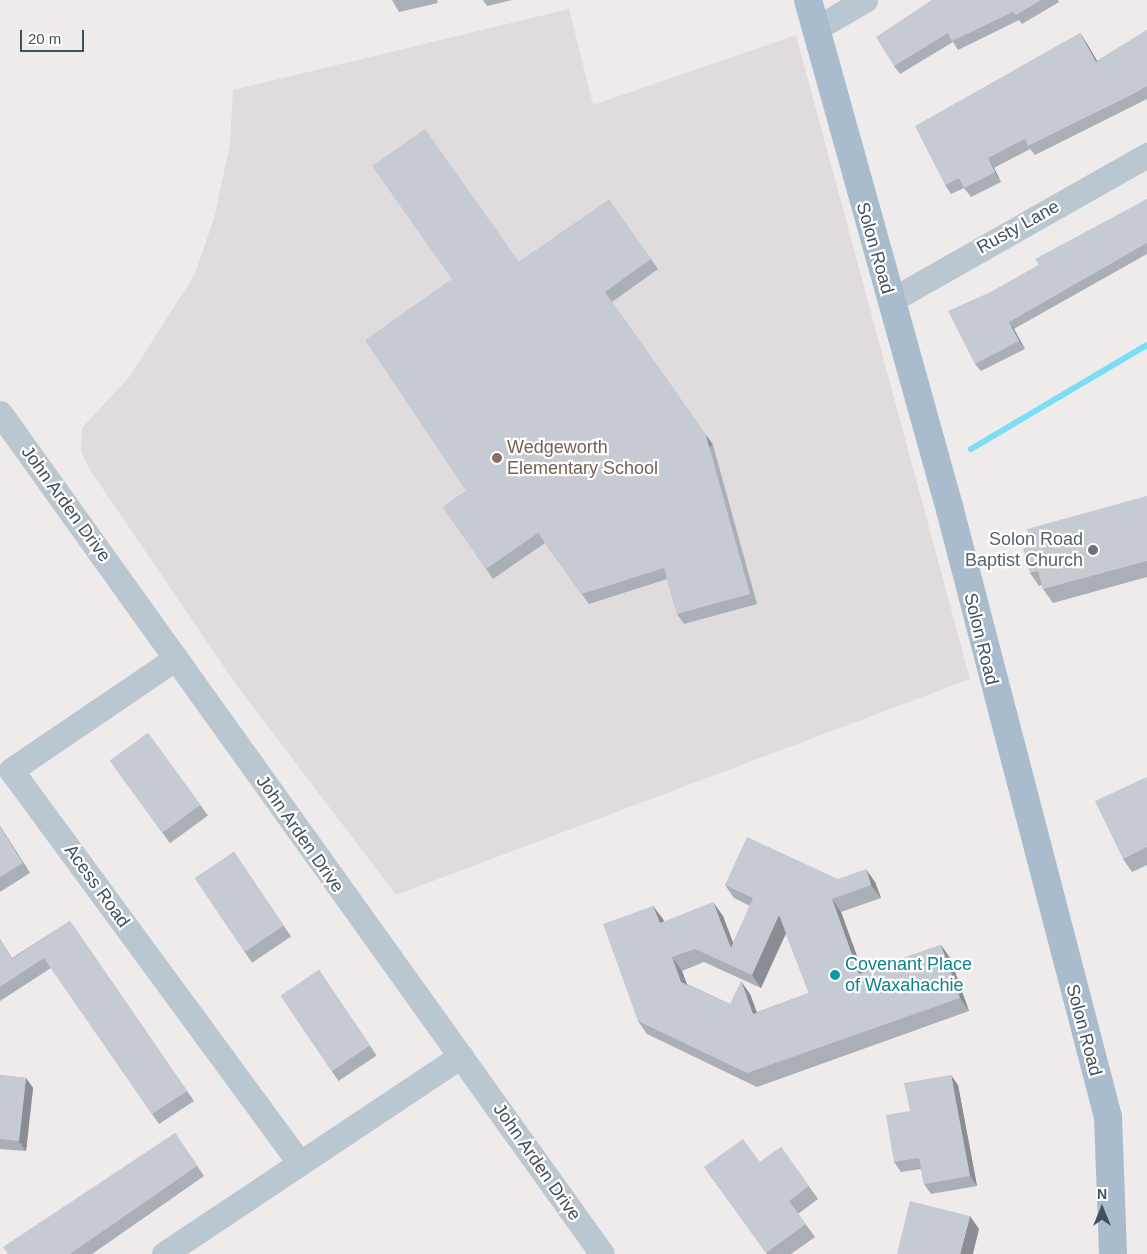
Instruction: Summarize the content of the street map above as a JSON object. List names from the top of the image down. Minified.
{"streets":{"main road":["Solon Road"],"street":["Rusty Lane","John Arden Drive","Acess Road"]},"crossings":[["Rusty Lane","Solon Road"],["John Arden Drive","Acess Road"]],"places":["Wedgeworth Elementary School","Solon Road Baptist Church","Covenant Place of Waxahachie"],"scale_bar":"20 m","north":"top"}
